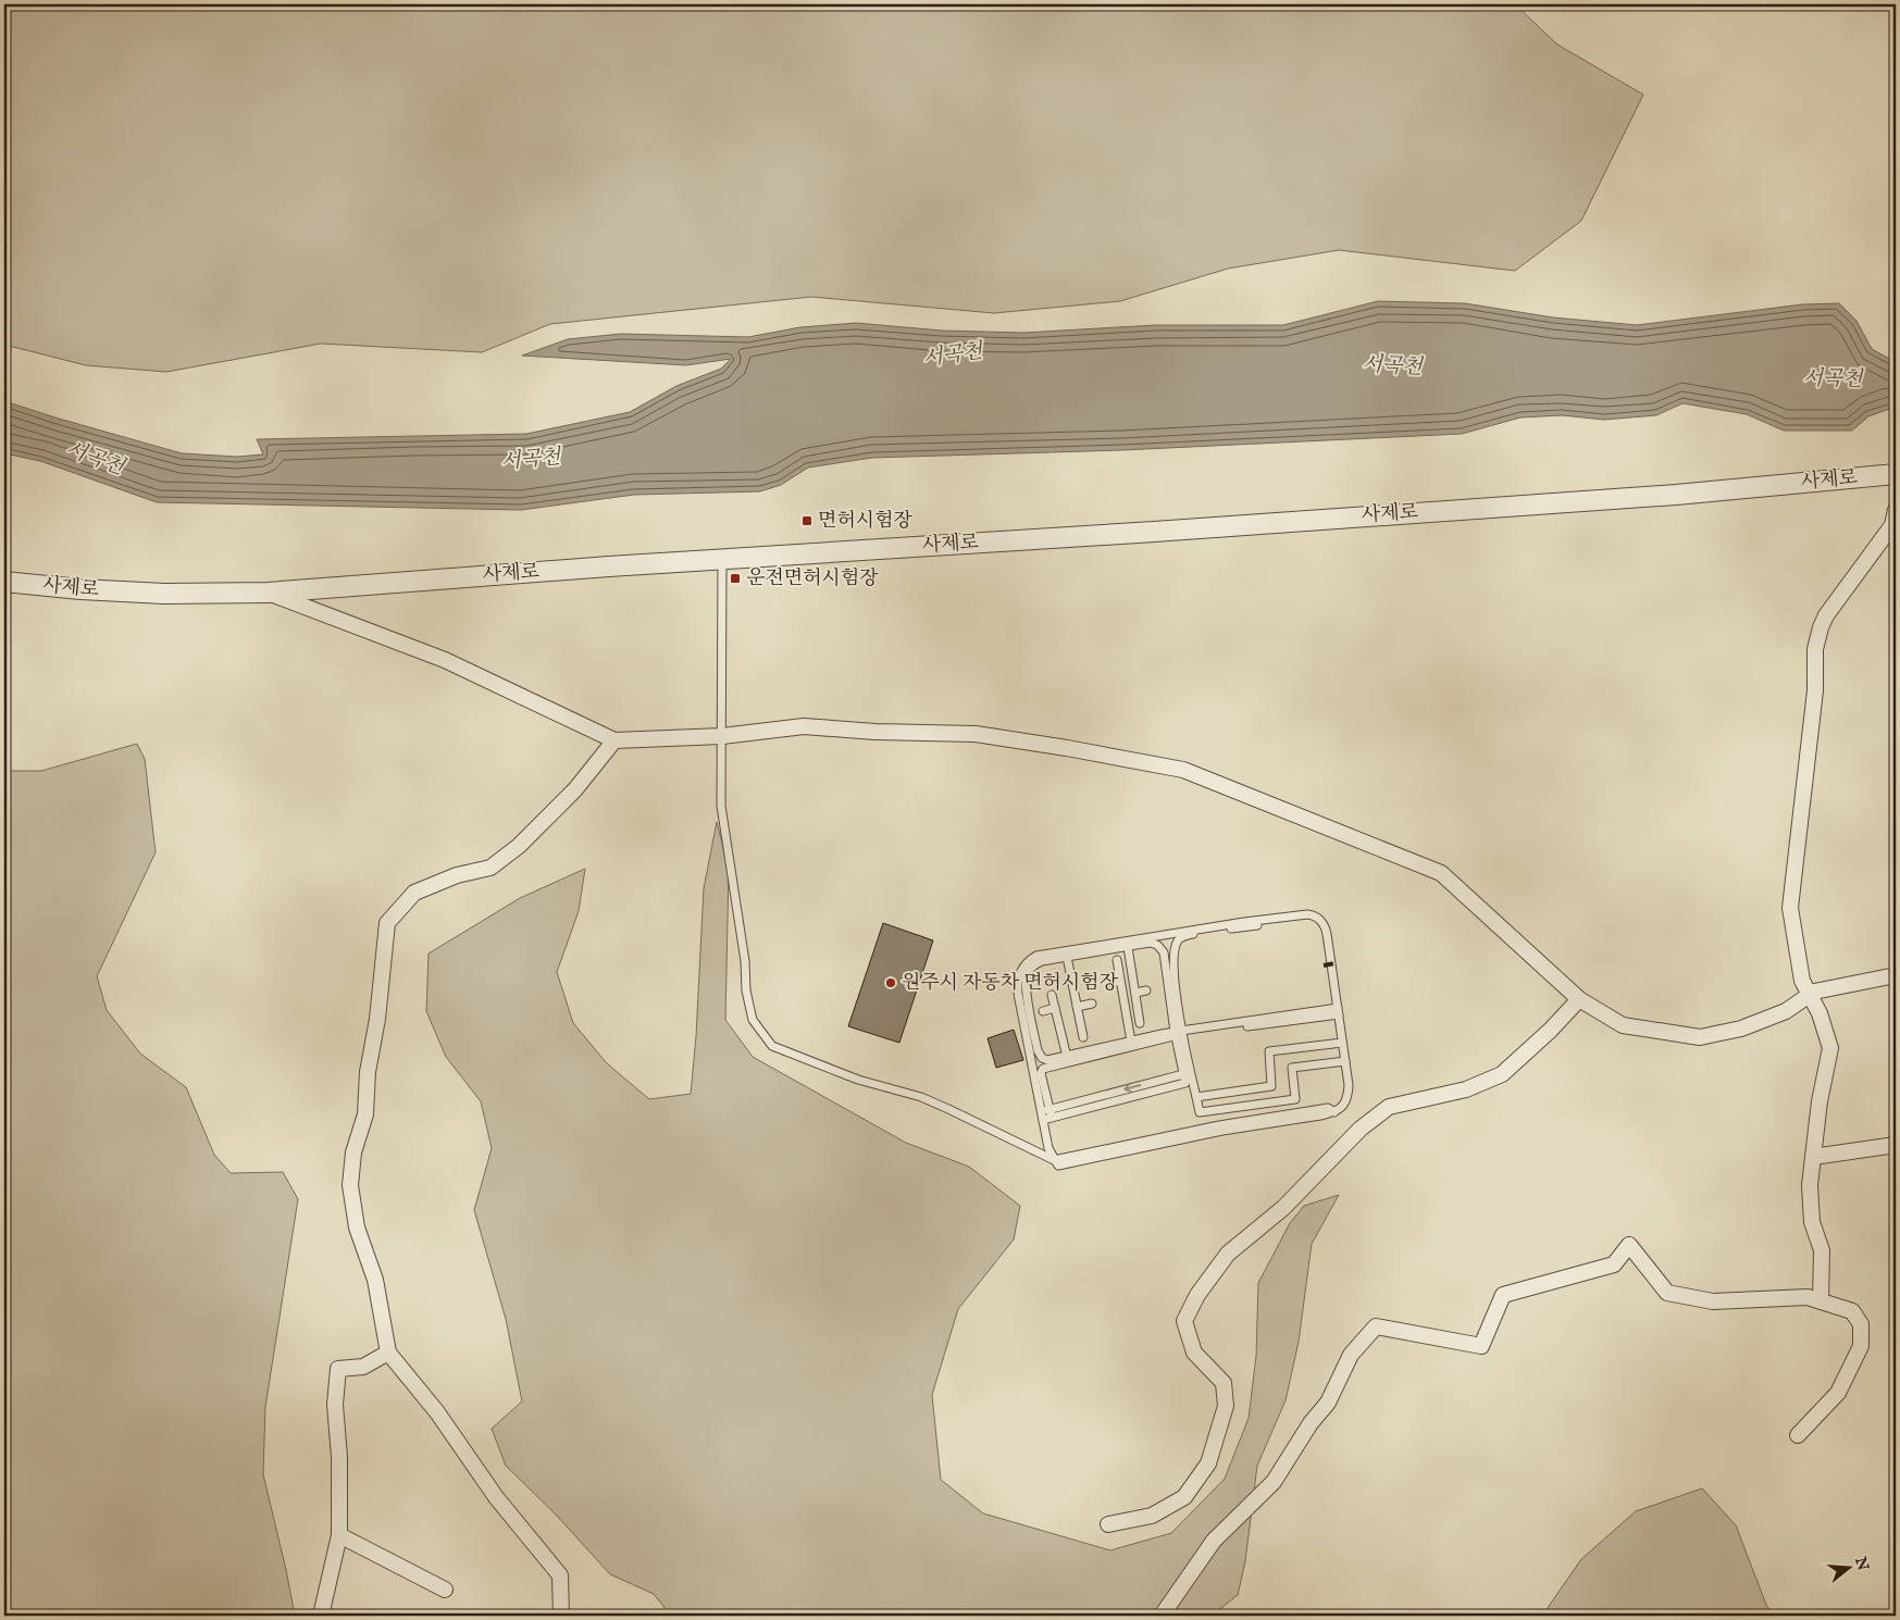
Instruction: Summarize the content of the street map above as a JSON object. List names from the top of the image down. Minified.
{"streets":{"street":["사제로"]},"water":["서곡천"],"places":{"transit":["면허시험장","운전면허시험장"],"other":["원주시 자동차 면허시험장"]},"north":"right"}
